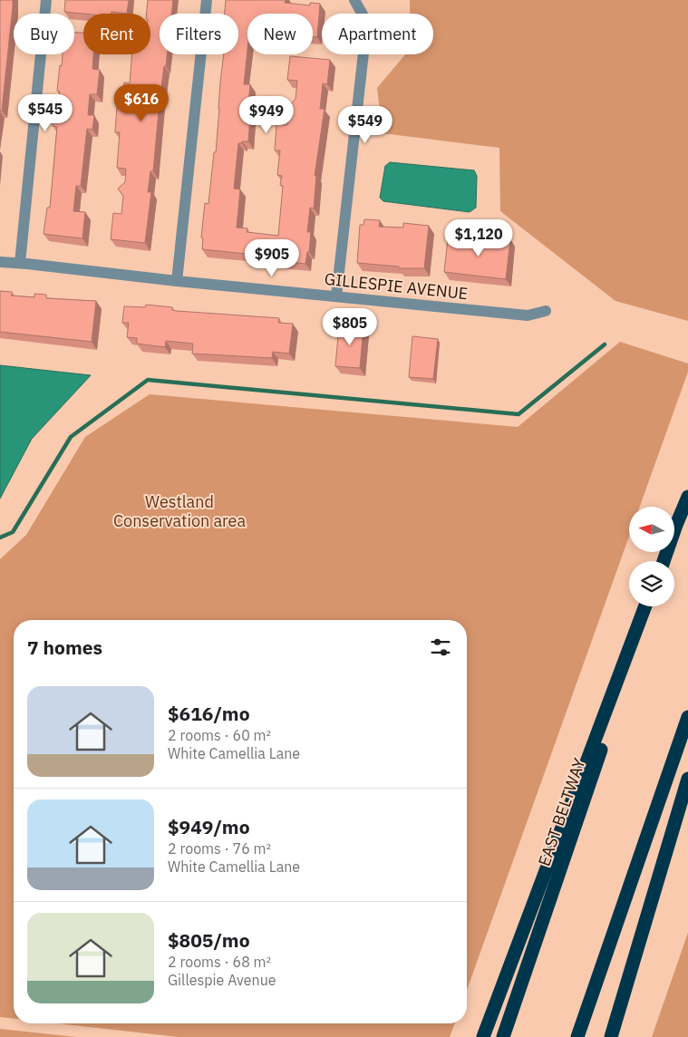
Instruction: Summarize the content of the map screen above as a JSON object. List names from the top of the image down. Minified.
{"streets":{"highway":["EAST BELTWAY"],"street":["GILLESPIE AVENUE"]},"parks":["Westland Conservation area"],"north":"left","page":{"chip":["Buy","Rent","Filters","New","Apartment"],"price":["$616","$545","$949","$549","$1,120","$905","$805"],"heading":"7 homes","list":[{"name":"$616/mo","note":"2 rooms · 60 m² · White Camellia Lane"},{"name":"$949/mo","note":"2 rooms · 76 m² · White Camellia Lane"},{"name":"$805/mo","note":"2 rooms · 68 m² · Gillespie Avenue"}]}}
